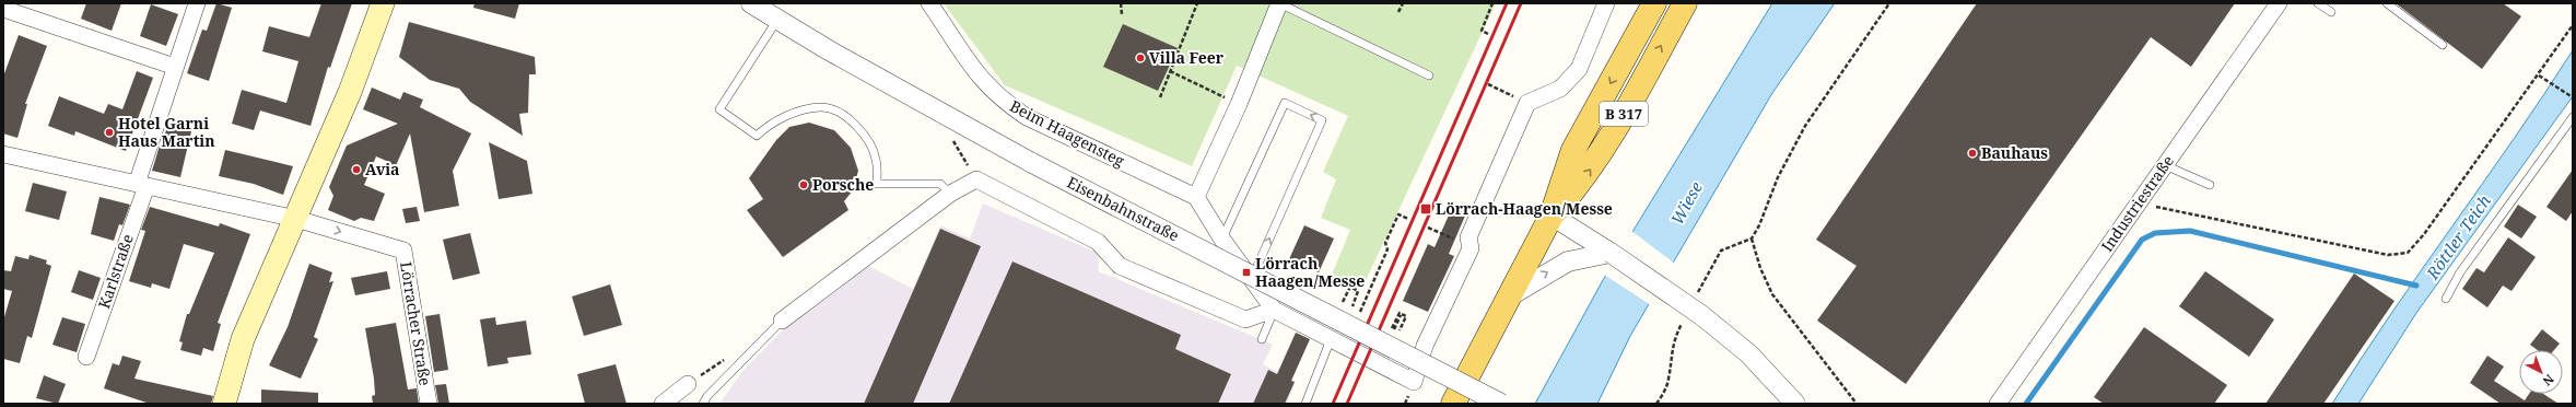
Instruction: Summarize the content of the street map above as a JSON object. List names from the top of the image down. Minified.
{"streets":{"main road":["B 317"],"street":["Beim Haagensteg","Industriestraße","Eisenbahnstraße","Karlstraße","Lörracher Straße"]},"one_way":["Lörracher Straße"],"water":["Wiese","Röttler Teich"],"places":{"other":["Villa Feer","Hotel Garni Haus Martin","Bauhaus","Avia","Porsche"],"transit":["Lörrach-Haagen/Messe","Lörrach Haagen/Messe"]},"north":"bottom right"}
